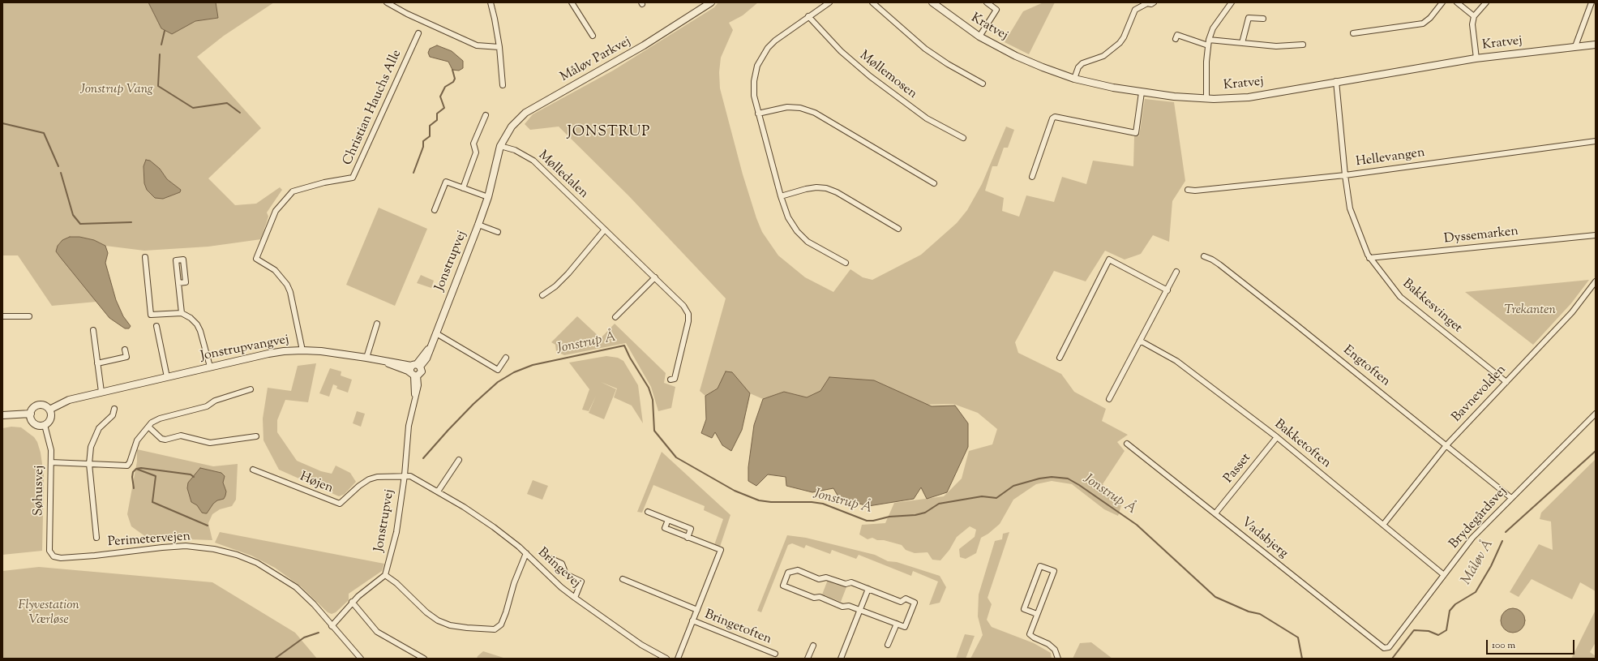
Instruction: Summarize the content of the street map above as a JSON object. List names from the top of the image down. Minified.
{"streets":{"street":["Kratvej","Måløv Parkvej","Møllemosen","Christian Hauchs Alle","Hellevangen","Mølledalen","Dyssemarken","Jonstrupvej","Bakkesvinget","Jonstrupvangvej","Engtoften","Bavnevolden","Bakketoften","Passet","Højen","Søhusvej","Brydegårdsvej","Vadsbjerg","Perimetervejen","Bringevej","Bringetoften"]},"crossings":[["Kratvej","Bakkesvinget"],["Måløv Parkvej","Mølledalen"],["Måløv Parkvej","Jonstrupvej"],["Christian Hauchs Alle","Jonstrupvangvej"],["Hellevangen","Bakkesvinget"],["Mølledalen","Jonstrupvej"],["Dyssemarken","Bakkesvinget"],["Jonstrupvej","Jonstrupvangvej"],["Jonstrupvej","Højen"],["Jonstrupvej","Bringevej"],["Bakkesvinget","Bavnevolden"],["Jonstrupvangvej","Søhusvej"],["Engtoften","Bavnevolden"],["Engtoften","Brydegårdsvej"],["Bavnevolden","Bakketoften"],["Bakketoften","Passet"],["Bakketoften","Brydegårdsvej"],["Passet","Vadsbjerg"],["Højen","Bringevej"],["Søhusvej","Perimetervejen"],["Brydegårdsvej","Vadsbjerg"]],"districts":["JONSTRUP"],"water":["Jonstrup Å","Måløv Å"],"parks":["Jonstrup Vang","Trekanten","Flyvestation Værløse"],"scale_bar":"100 m"}
